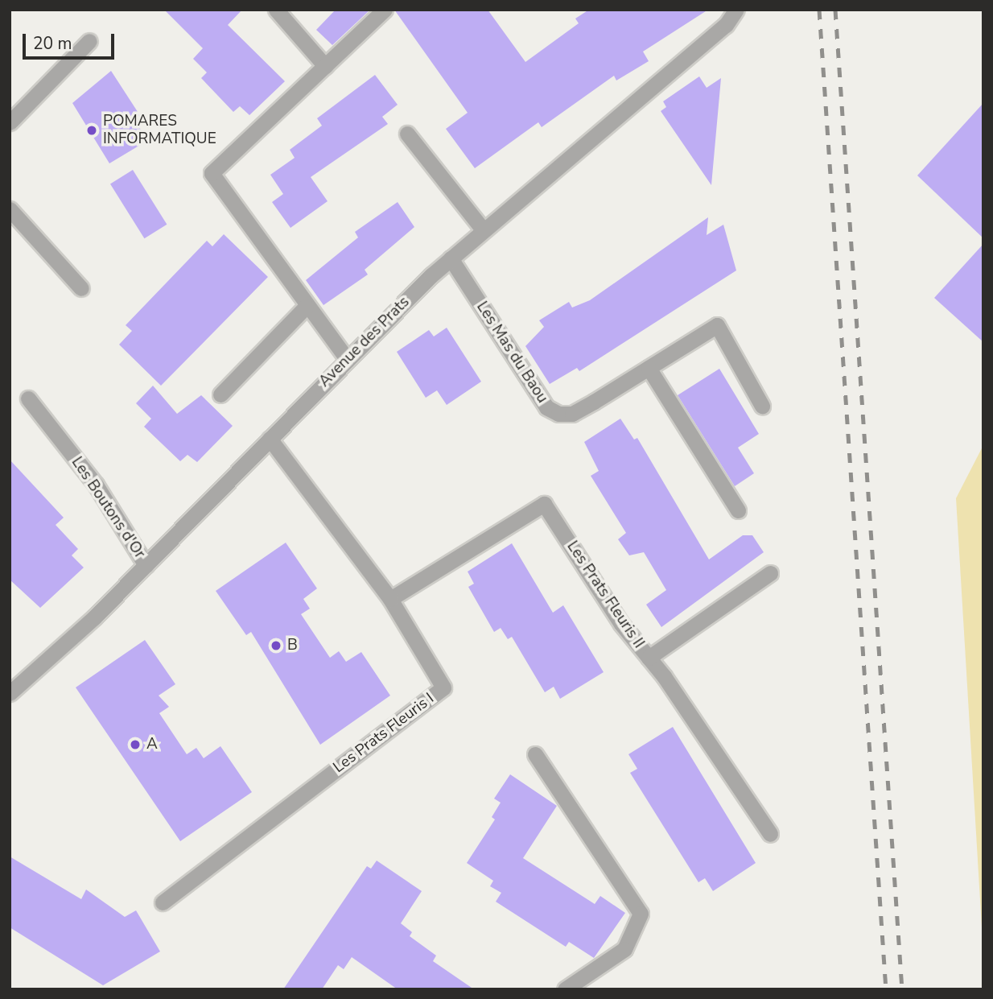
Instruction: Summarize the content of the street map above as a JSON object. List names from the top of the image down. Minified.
{"streets":{"street":["Avenue des Prats","Les Mas du Baou","Les Boutons d'Or","Les Prats Fleuris II","Les Prats Fleuris I"]},"crossings":[["Avenue des Prats","Les Mas du Baou"],["Avenue des Prats","Les Boutons d'Or"],["Avenue des Prats","Les Prats Fleuris I"],["Les Prats Fleuris II","Les Prats Fleuris I"]],"places":["POMARES INFORMATIQUE","B","A"],"scale_bar":"20 m"}
